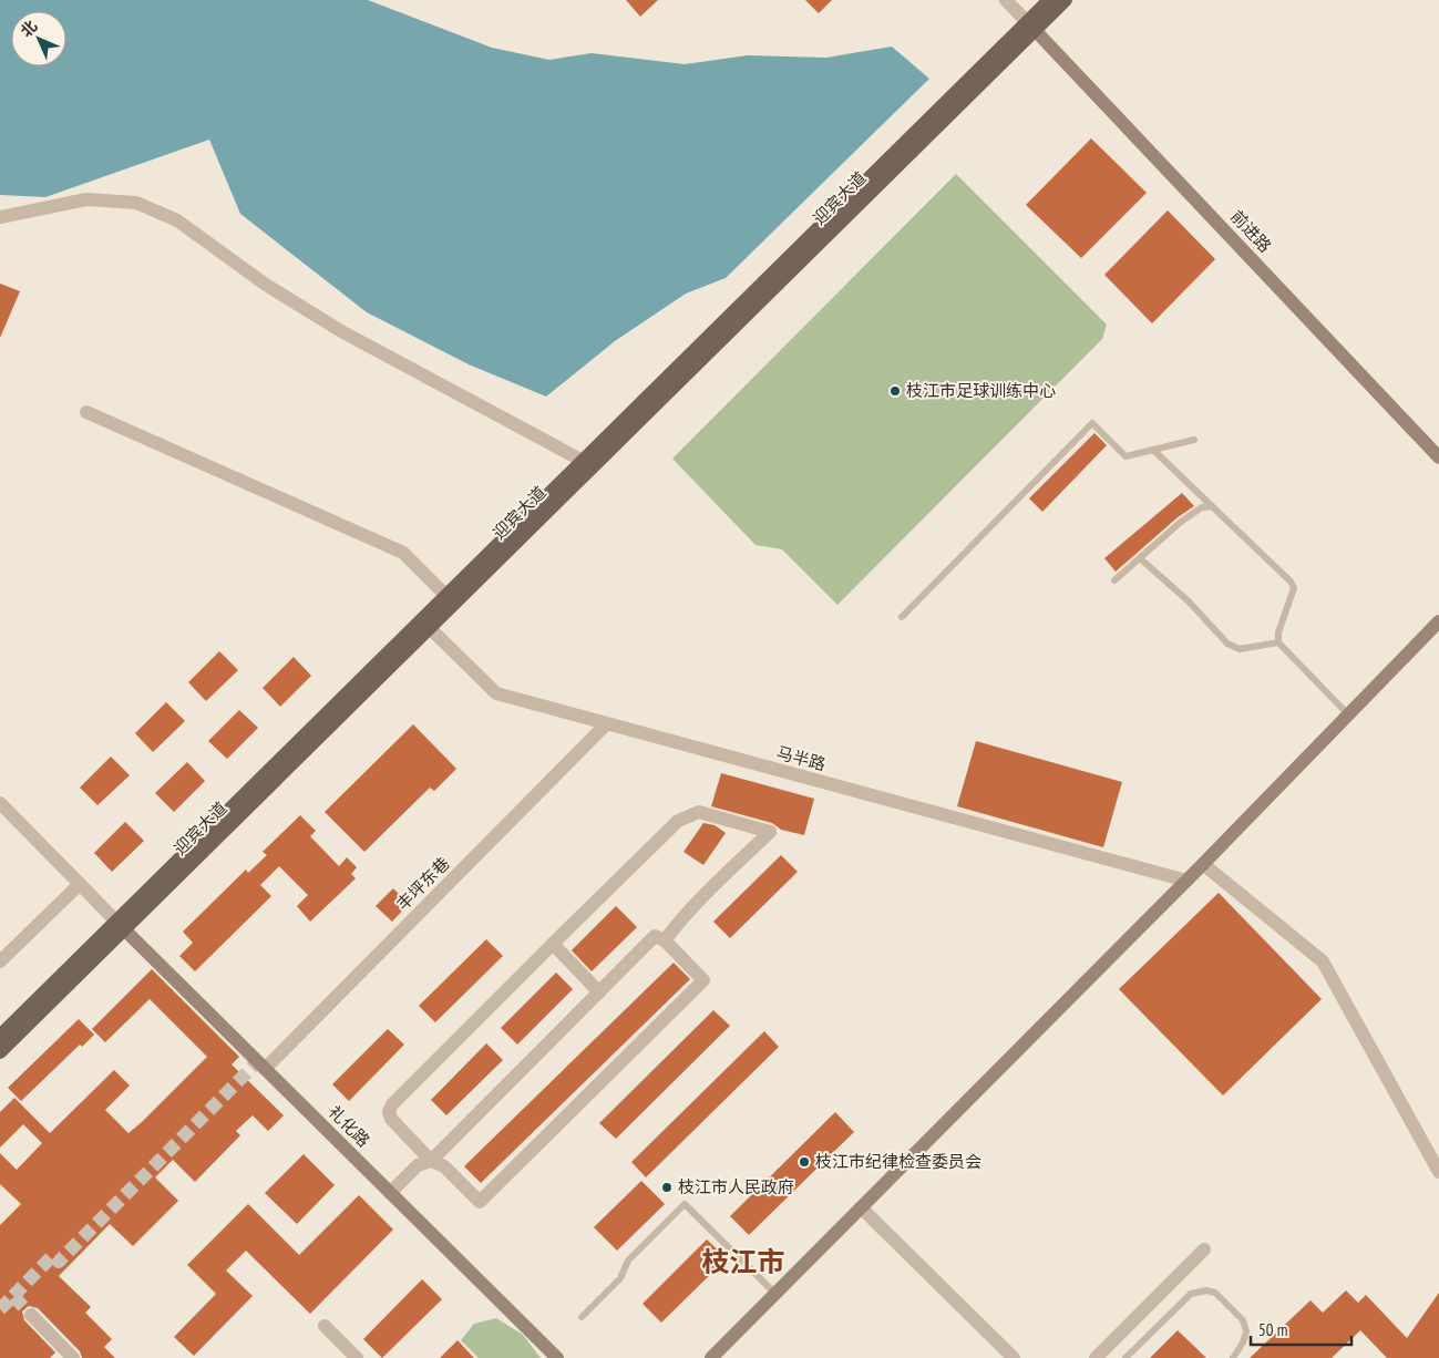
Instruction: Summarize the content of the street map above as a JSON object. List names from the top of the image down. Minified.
{"streets":{"main road":["迎宾大道"],"street":["前进路","马半路","丰坪东巷","礼化路"]},"crossings":[["迎宾大道","前进路"],["迎宾大道","马半路"],["迎宾大道","礼化路"],["马半路","丰坪东巷"],["丰坪东巷","礼化路"]],"districts":["枝江市"],"places":["枝江市足球训练中心","枝江市纪律检查委员会","枝江市人民政府"],"scale_bar":"50 m","north":"top left"}
